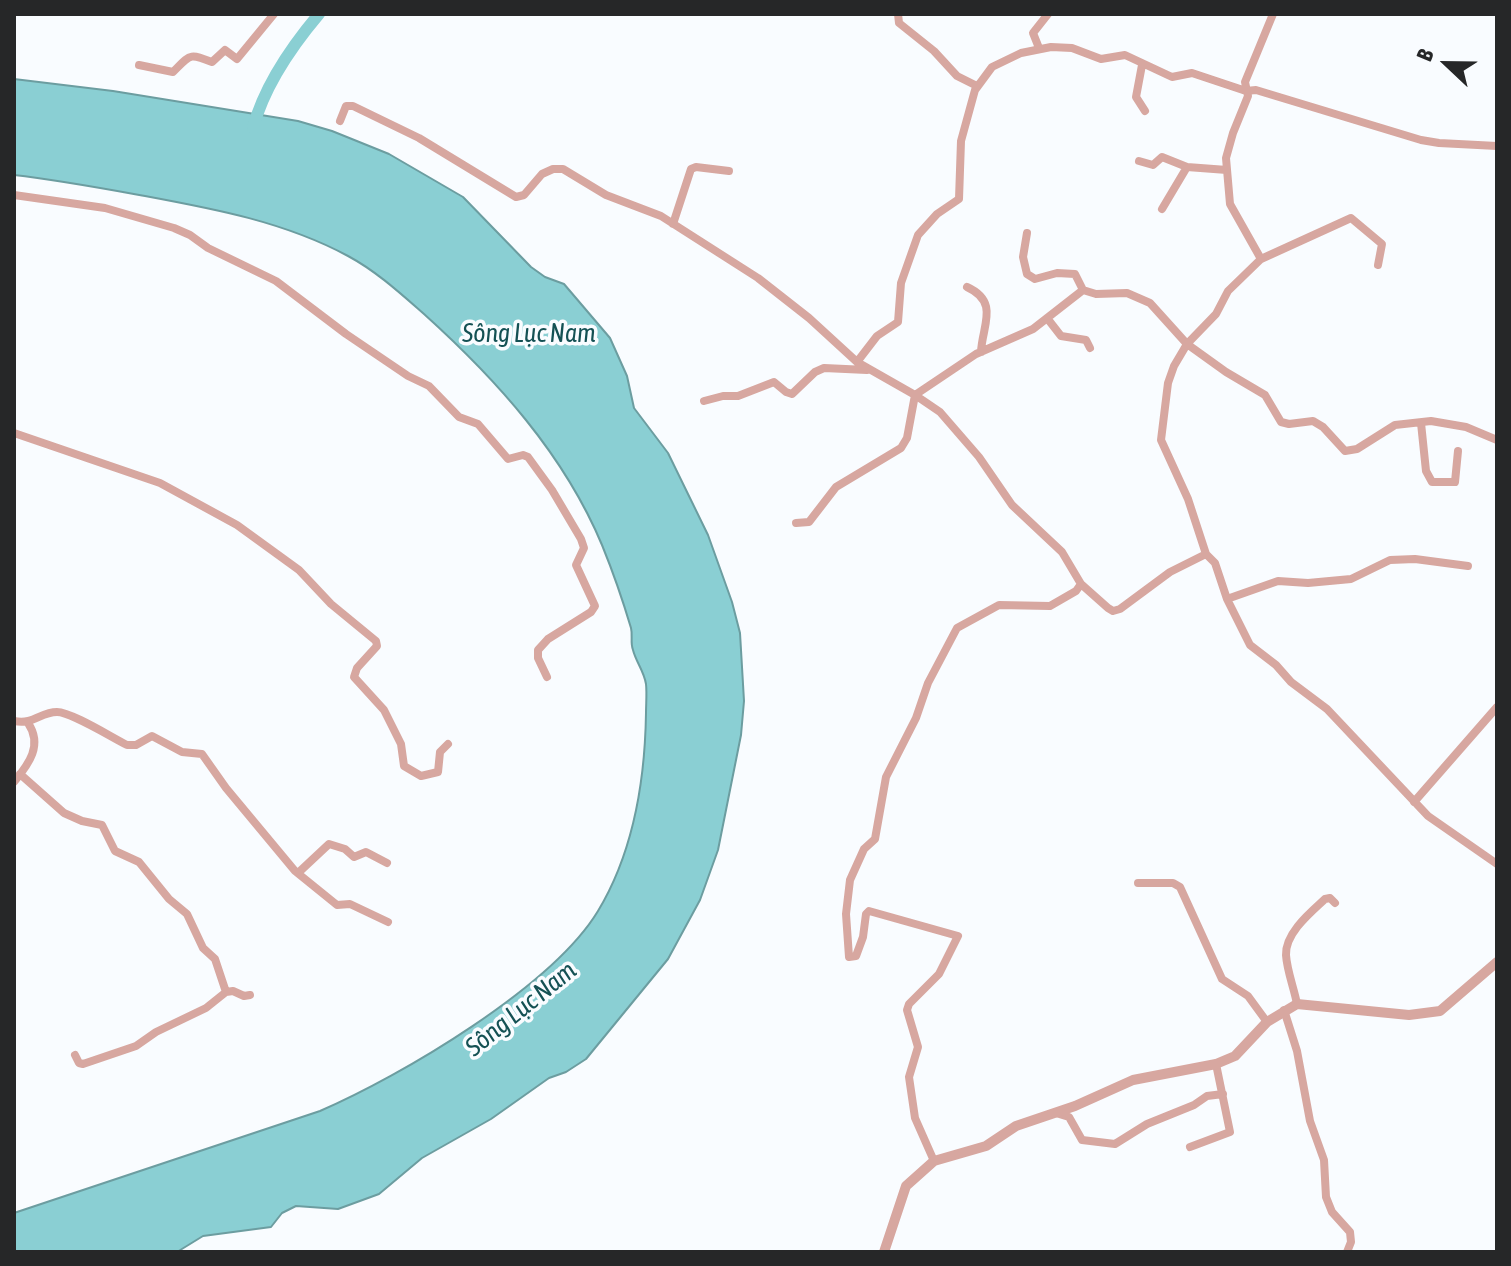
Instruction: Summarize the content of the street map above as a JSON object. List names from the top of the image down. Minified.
{"water":["Sông Lục Nam"],"north":"left"}
